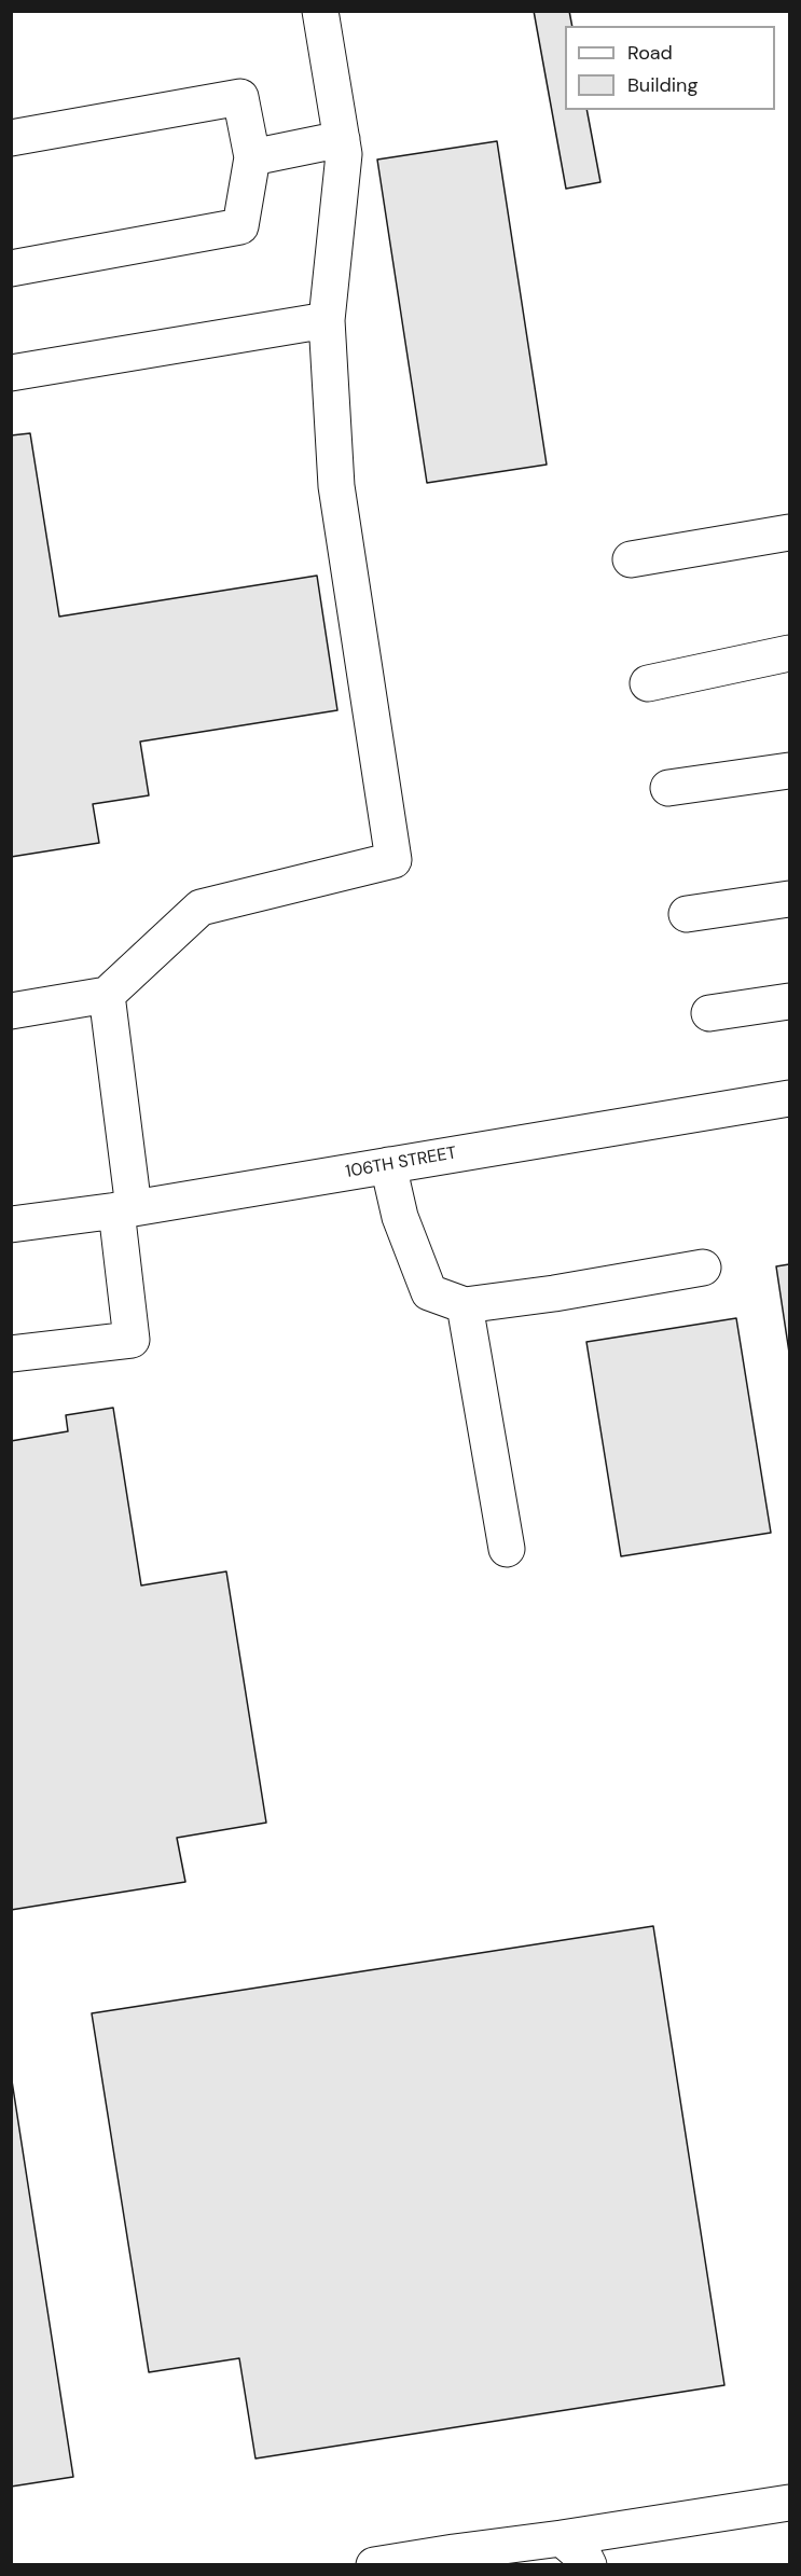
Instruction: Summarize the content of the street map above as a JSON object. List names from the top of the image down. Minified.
{"streets":{"street":["106TH STREET"]},"legend":["Road","Building"]}
